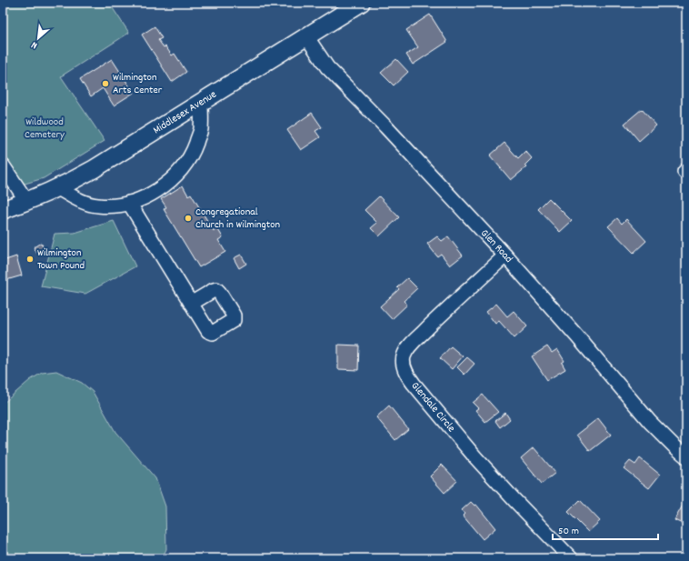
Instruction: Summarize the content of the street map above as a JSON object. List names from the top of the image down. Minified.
{"streets":{"main road":["Middlesex Avenue"],"street":["Glen Road","Glendale Circle"]},"crossings":[["Middlesex Avenue","Glen Road"],["Glen Road","Glendale Circle"]],"parks":["Wildwood Cemetery"],"places":["Wilmington Arts Center","Congregational Church in Wilmington","Wilmington Town Pound"],"scale_bar":"50 m","north":"bottom left"}
